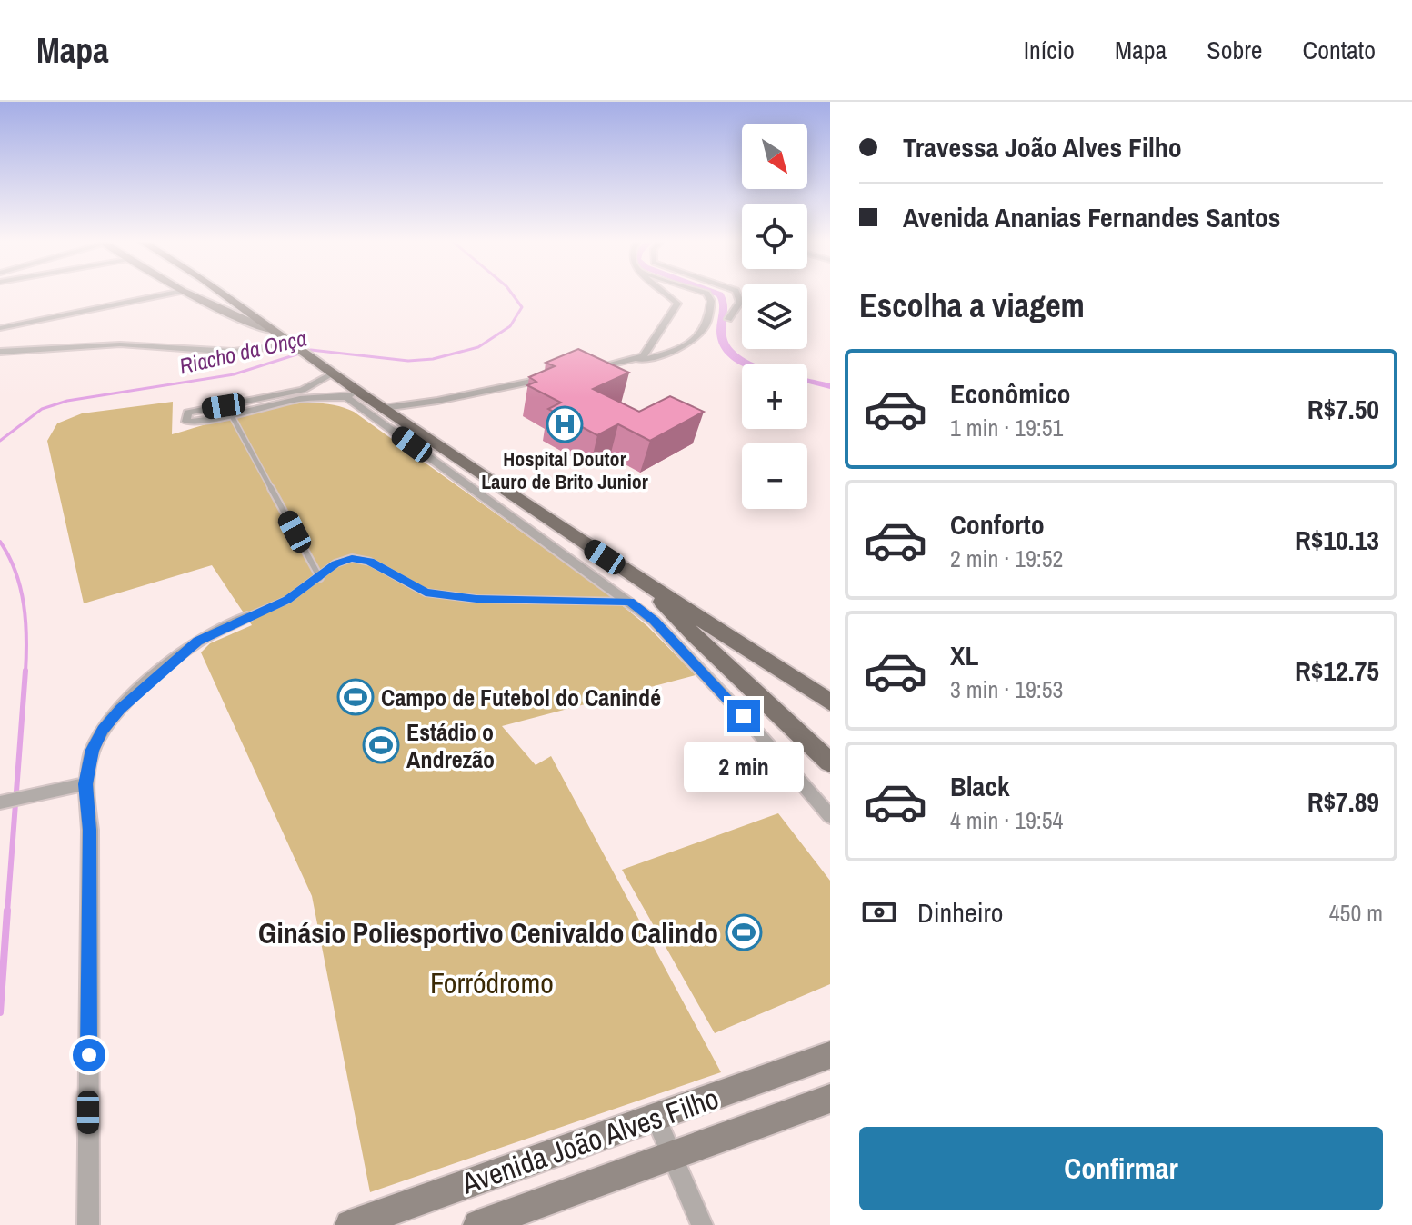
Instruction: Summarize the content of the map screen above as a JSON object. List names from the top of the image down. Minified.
{"streets":{"street":["Avenida João Alves Filho"]},"water":["Riacho da Onça"],"parks":["Forródromo"],"places":{"hospital":["Hospital Doutor Lauro de Brito Junior"],"sports":["Campo de Futebol do Canindé","Estádio o Andrezão","Ginásio Poliesportivo Cenivaldo Calindo"]},"north":"bottom right","page":{"header":"Mapa","nav":["Início","Mapa","Sobre","Contato"],"banner":["Travessa João Alves Filho","Avenida Ananias Fernandes Santos"],"map_buttons":["+","−"],"heading":"Escolha a viagem","list":[{"name":"Econômico","note":"1 min · 19:51","value":"R$7.50"},{"name":"Conforto","note":"2 min · 19:52","value":"R$10.13"},{"name":"XL","note":"3 min · 19:53","value":"R$12.75"},{"name":"Black","note":"4 min · 19:54","value":"R$7.89"}],"bubble":"2 min","pay":["Dinheiro","450 m"],"buttons":"Confirmar"}}
